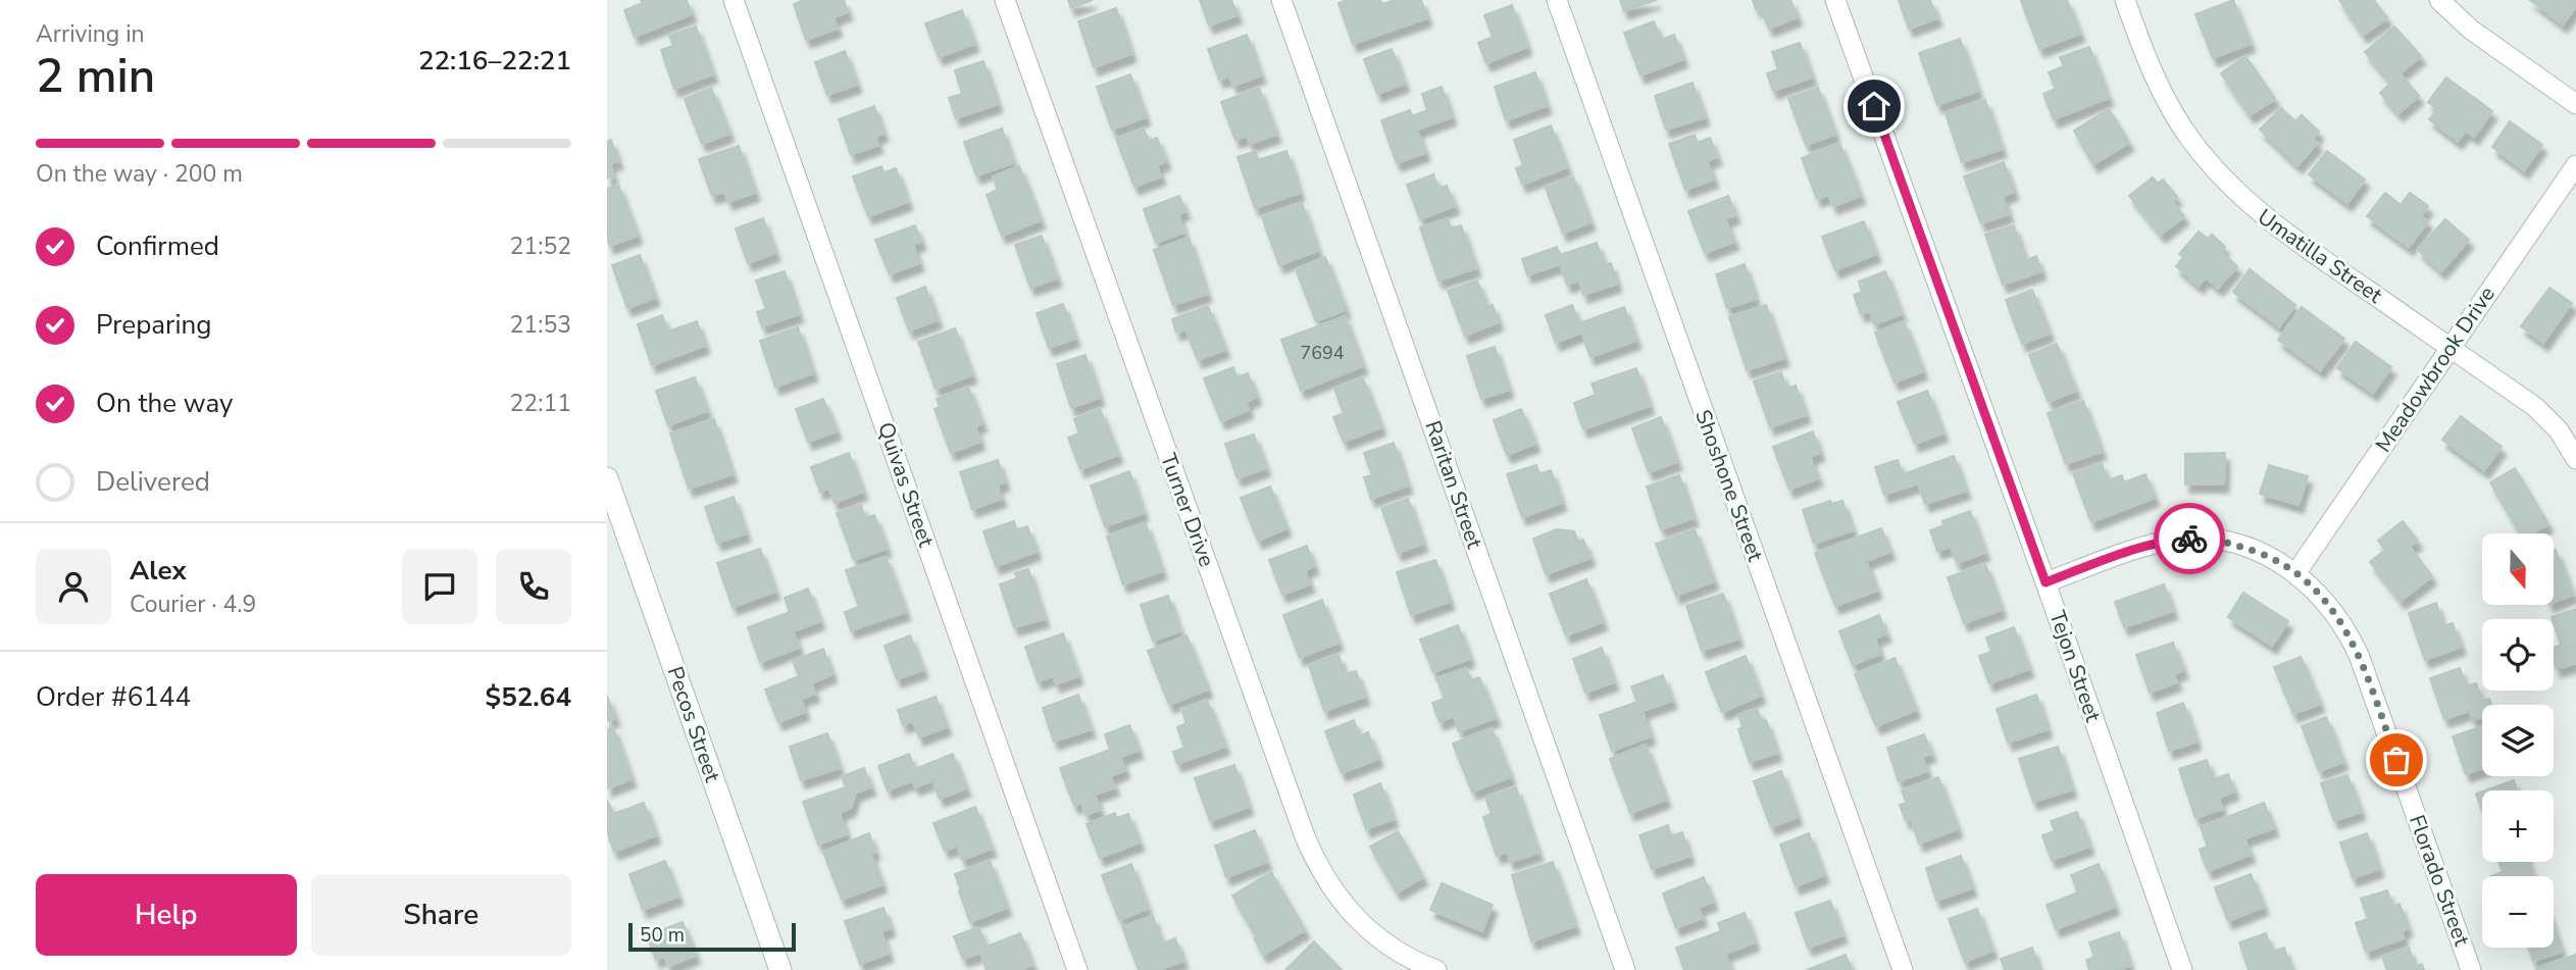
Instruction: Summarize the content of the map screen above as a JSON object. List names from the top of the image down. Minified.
{"streets":{"main road":["Pecos Street"],"street":["Umatilla Street","Meadowbrook Drive","Quivas Street","Raritan Street","Shoshone Street","Turner Drive","Tejon Street","Florado Street"]},"crossings":[["Umatilla Street","Meadowbrook Drive"],["Meadowbrook Drive","Florado Street"],["Tejon Street","Florado Street"]],"house_numbers":["7694"],"scale_bar":"50 m","north":"bottom","page":{"heading":["2 min","Arriving in","22:16–22:21"],"panel":["Alex","Courier · 4.9","Order #6144","$52.64"],"bar":"On the way · 200 m","list":[["Confirmed","21:52"],["Preparing","21:53"],["On the way","22:11"],"Delivered"],"map_buttons":["+","−"],"buttons":["Help","Share"],"scale":"50 m"}}
